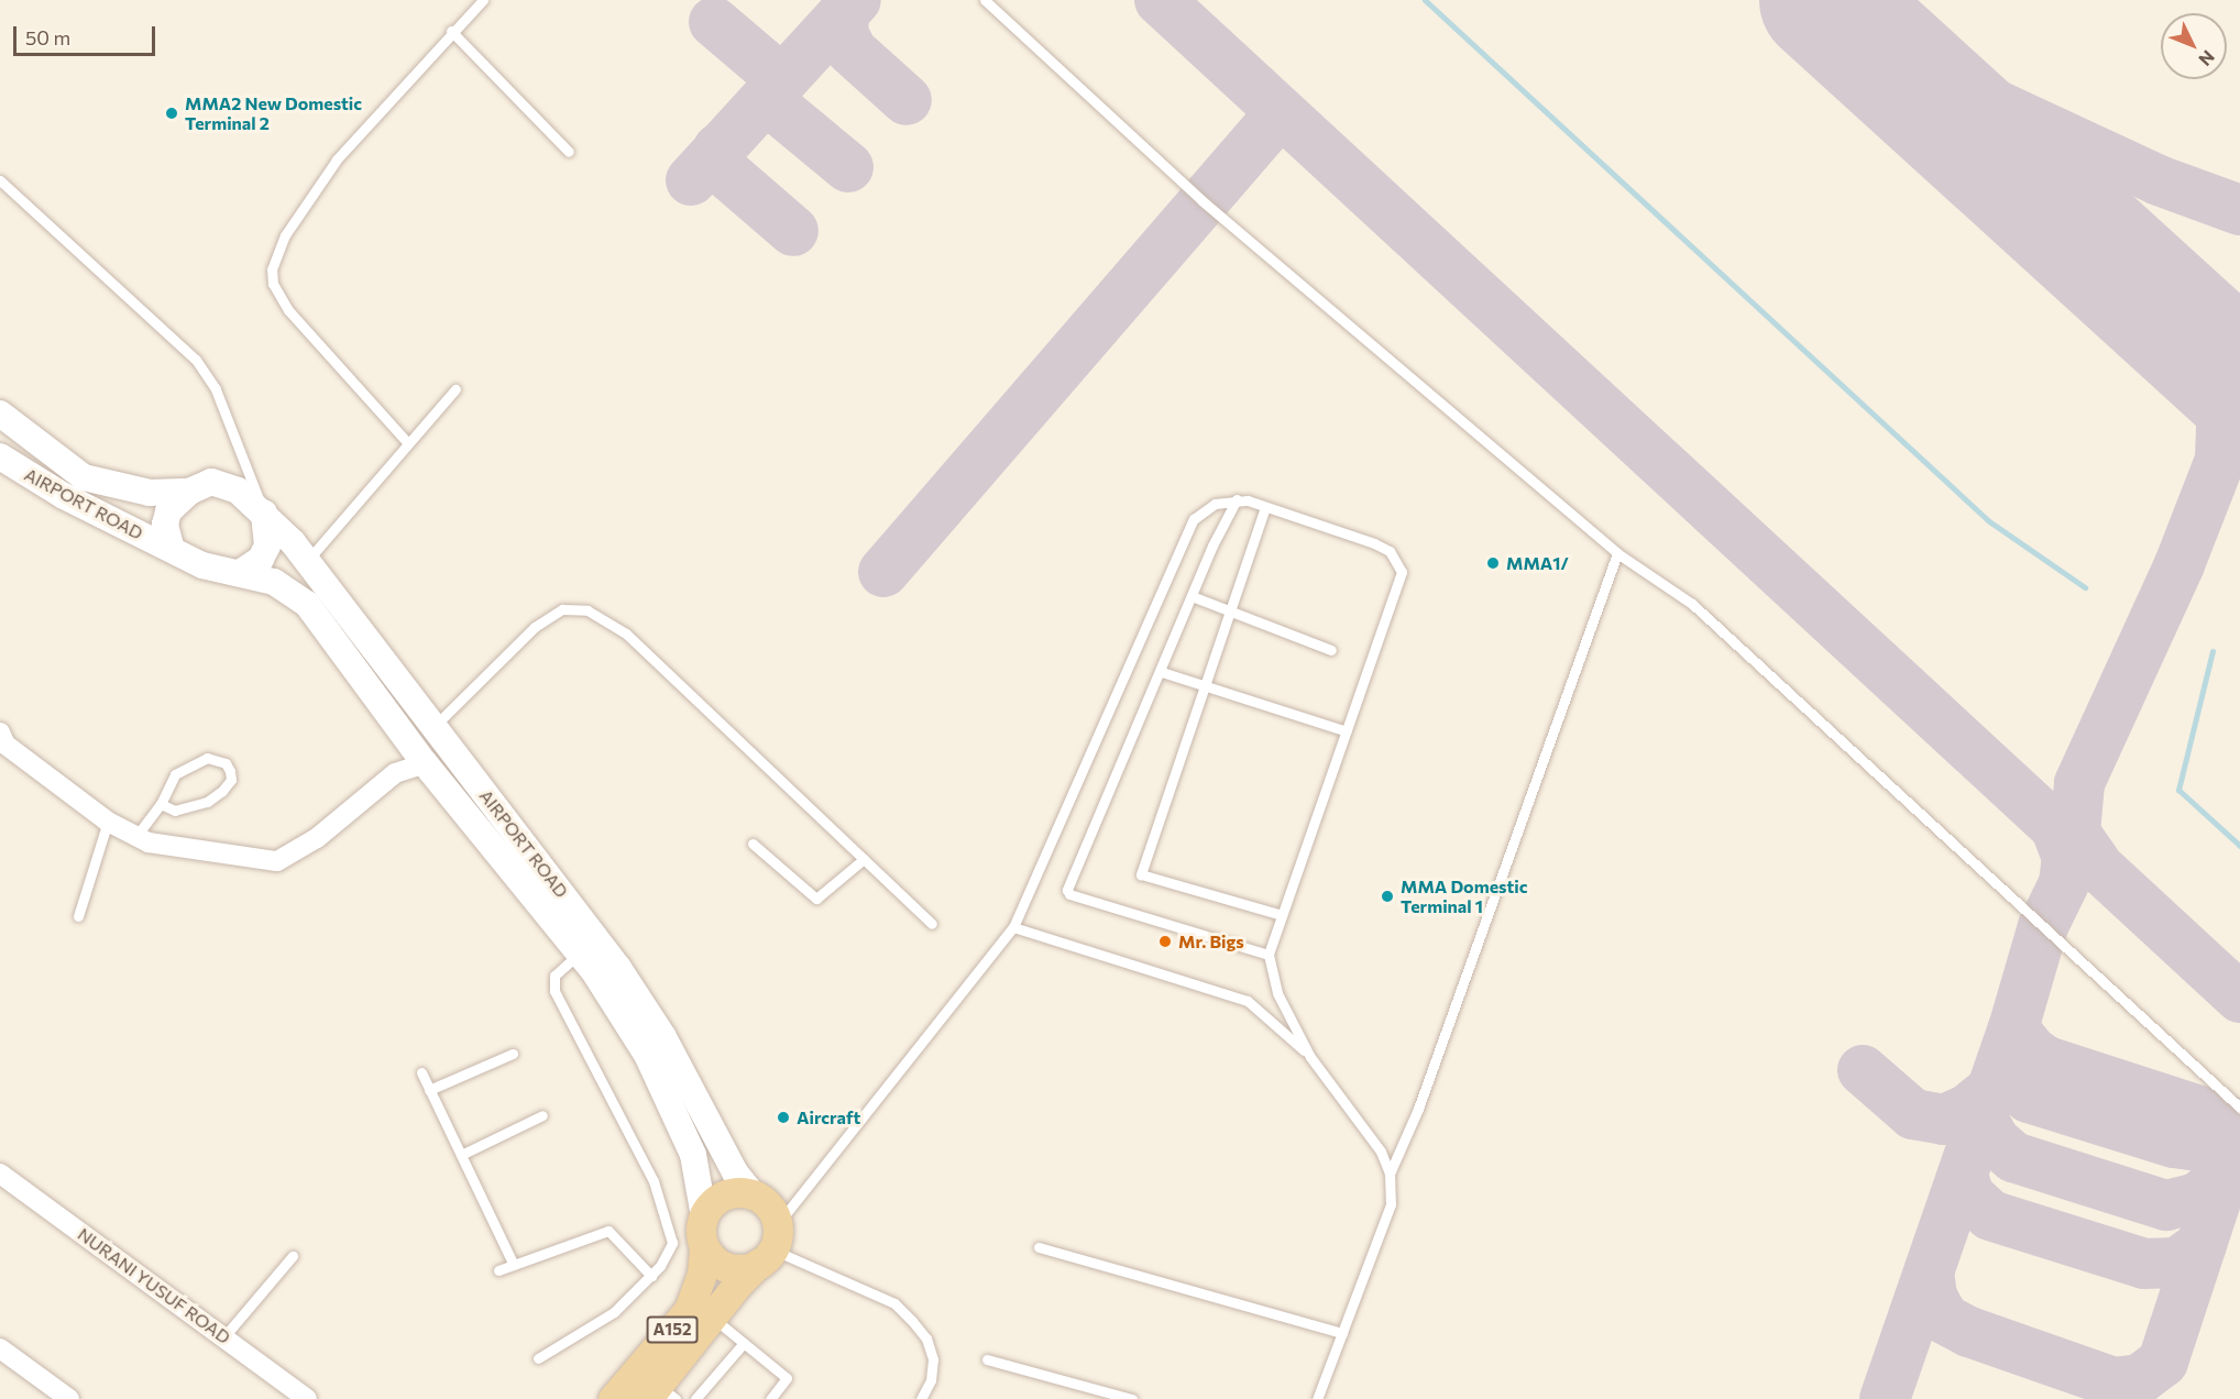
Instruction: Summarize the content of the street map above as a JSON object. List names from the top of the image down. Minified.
{"streets":{"main road":["AIRPORT ROAD","A152"],"street":["NURANI YUSUF ROAD"]},"crossings":[["AIRPORT ROAD","A152"]],"places":["MMA2 New Domestic Terminal 2","MMA1/","MMA Domestic Terminal 1","Mr. Bigs","Aircraft"],"scale_bar":"50 m","north":"bottom right"}
